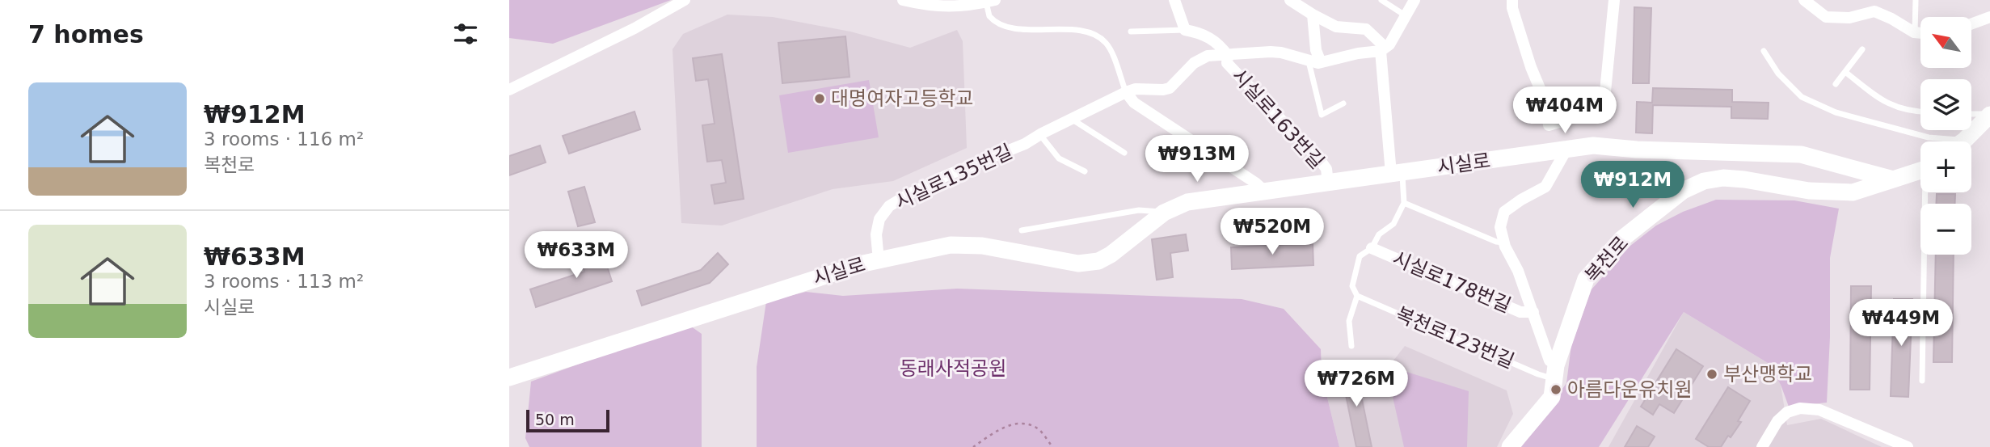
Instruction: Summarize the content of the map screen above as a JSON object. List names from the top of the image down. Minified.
{"streets":{"main road":["시실로","복천로"],"street":["시실로163번길","시실로135번길","시실로178번길"],"lane":["복천로123번길"]},"crossings":[["시실로163번길","시실로"],["시실로163번길","시실로135번길"],["시실로","시실로135번길"],["시실로","복천로"],["시실로","시실로178번길"],["복천로","시실로178번길"],["복천로","복천로123번길"],["시실로178번길","복천로123번길"]],"parks":["동래사적공원"],"places":["대명여자고등학교","부산맹학교","아름다운유치원"],"scale_bar":"50 m","north":"top left","page":{"heading":"7 homes","map_buttons":["+","−"],"list":[{"name":"₩912M","note":"3 rooms · 116 m² · 복천로"},{"name":"₩633M","note":"3 rooms · 113 m² · 시실로"}],"price":["₩404M","₩913M","₩912M","₩520M","₩633M","₩449M","₩726M"],"scale":"50 m"}}
